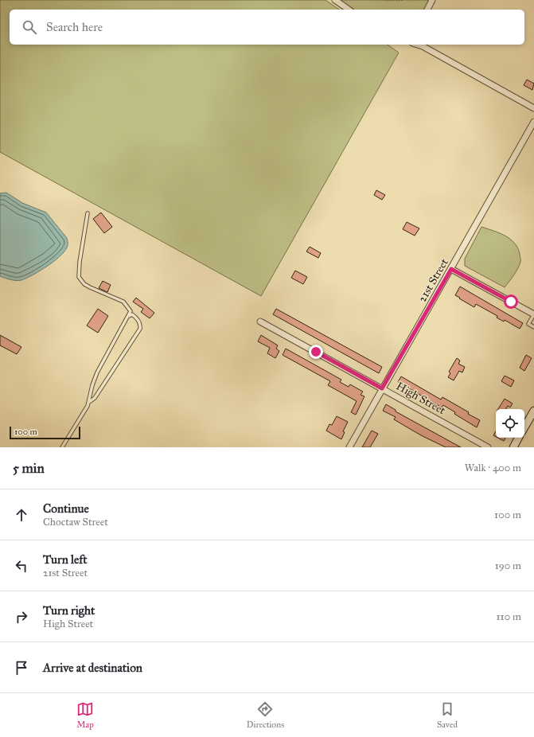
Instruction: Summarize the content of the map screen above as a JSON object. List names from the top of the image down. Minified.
{"streets":{"street":["21st Street","High Street"]},"crossings":[["21st Street","High Street"]],"scale_bar":"100 m","page":{"search":"Search here","scale":"100 m","heading":["5 min","Walk · 400 m"],"list":[["Continue","Choctaw Street","100 m"],["Turn left","21st Street","190 m"],["Turn right","High Street","110 m"],"Arrive at destination"],"nav":["Map","Directions","Saved"]}}
